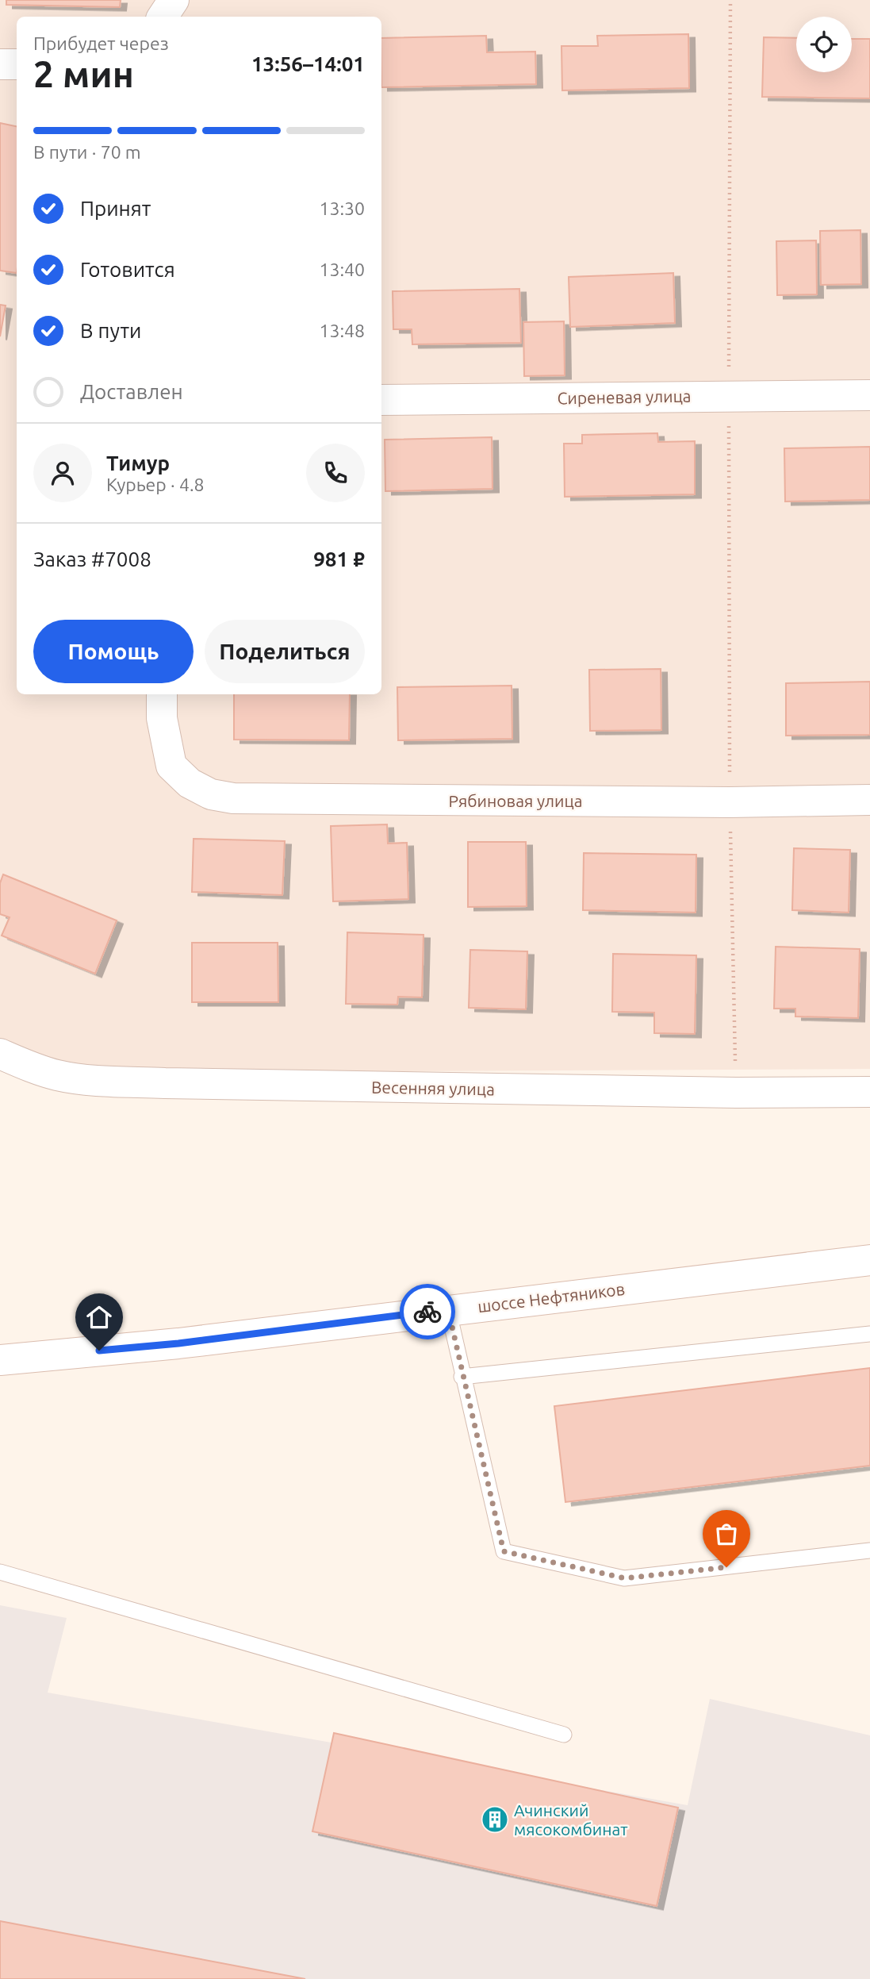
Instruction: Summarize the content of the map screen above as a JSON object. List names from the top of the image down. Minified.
{"streets":{"street":["Сиреневая улица","Рябиновая улица","Весенняя улица","шоссе Нефтяников"]},"places":{"building":["Ачинский мясокомбинат"]},"page":{"heading":["2 мин","Прибудет через","13:56–14:01"],"panel":["Тимур","Курьер · 4.8","Заказ #7008","981 ₽"],"bar":"В пути · 70 m","list":[["Принят","13:30"],["Готовится","13:40"],["В пути","13:48"],"Доставлен"],"buttons":["Помощь","Поделиться"]}}
